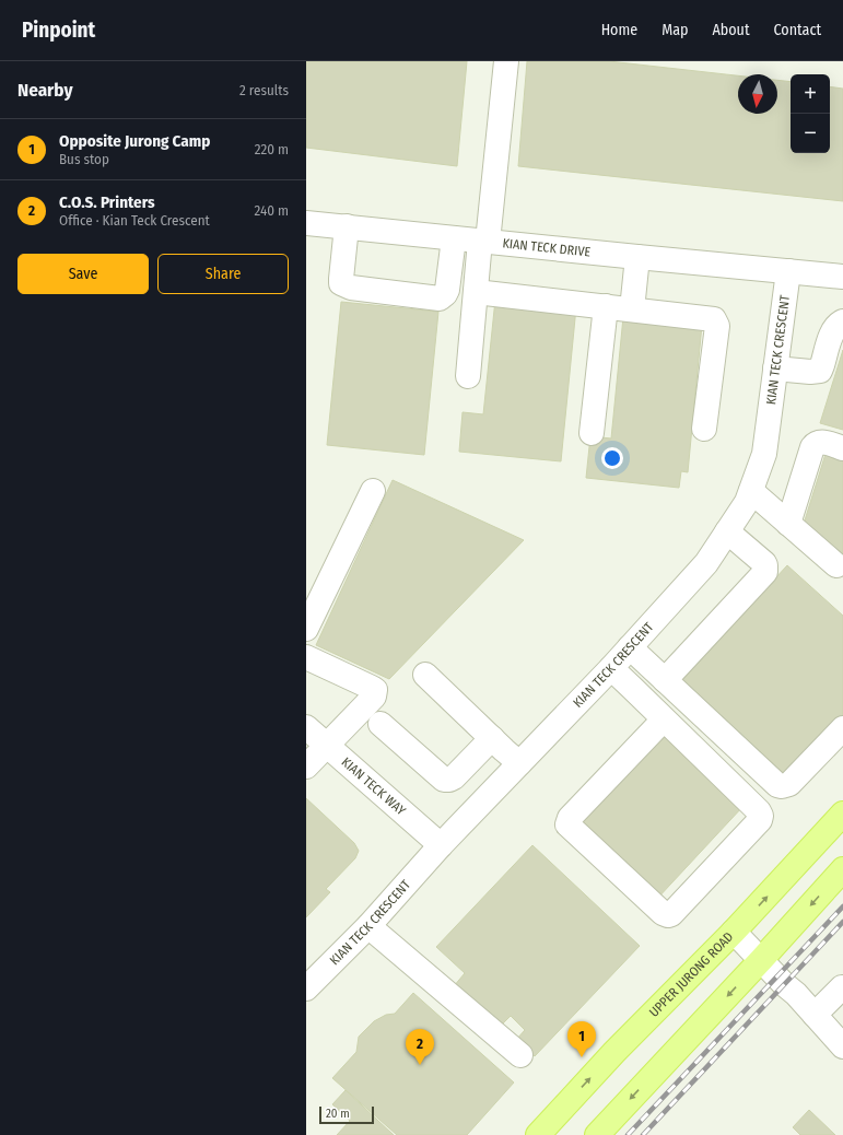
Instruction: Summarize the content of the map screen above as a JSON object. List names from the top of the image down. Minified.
{"streets":{"main road":["UPPER JURONG ROAD"],"street":["KIAN TECK DRIVE","KIAN TECK CRESCENT","KIAN TECK WAY"]},"crossings":[["KIAN TECK DRIVE","KIAN TECK CRESCENT"],["KIAN TECK CRESCENT","KIAN TECK WAY"]],"scale_bar":"20 m","north":"bottom","page":{"header":"Pinpoint","nav":["Home","Map","About","Contact"],"heading":["Nearby","2 results"],"map_buttons":["+","−"],"list":[{"mark":"1","name":"Opposite Jurong Camp","note":"Bus stop","value":"220 m"},{"mark":"2","name":"C.O.S. Printers","note":"Office · Kian Teck Crescent","value":"240 m"}],"buttons":["Save","Share"],"pins":["1","2"],"scale":"20 m"}}
